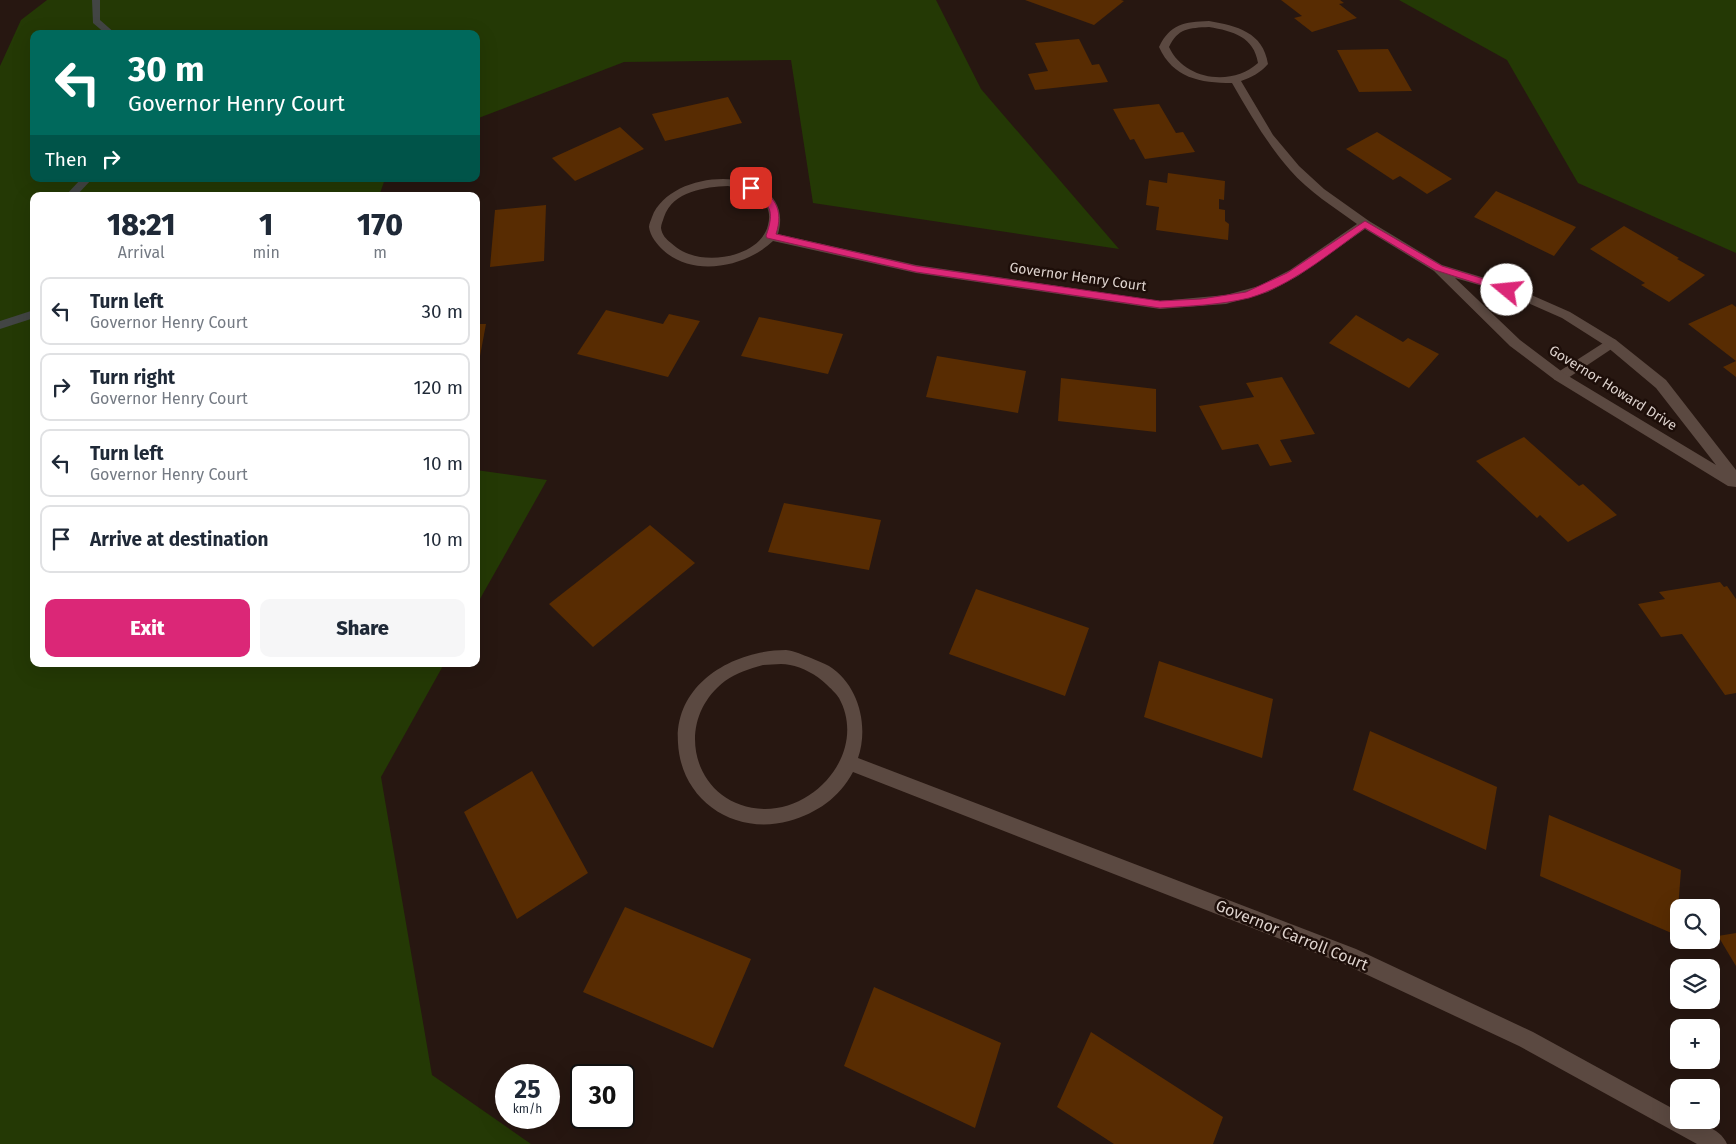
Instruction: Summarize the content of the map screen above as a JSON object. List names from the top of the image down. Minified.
{"streets":{"street":["Governor Henry Court","Governor Howard Drive","Governor Carroll Court"]},"crossings":[["Governor Henry Court","Governor Howard Drive"]],"page":{"turn":["30 m","Governor Henry Court"],"then":"Then","eta":["18:21","Arrival","1","min","170","m"],"list":[{"name":"Turn left","note":"Governor Henry Court","value":"30 m"},{"name":"Turn right","note":"Governor Henry Court","value":"120 m"},{"name":"Turn left","note":"Governor Henry Court","value":"10 m"},{"name":"Arrive at destination","value":"10 m"}],"buttons":["Exit","Share"],"map_buttons":["+","−"],"speed":"25 km/h","limit":"30"}}
